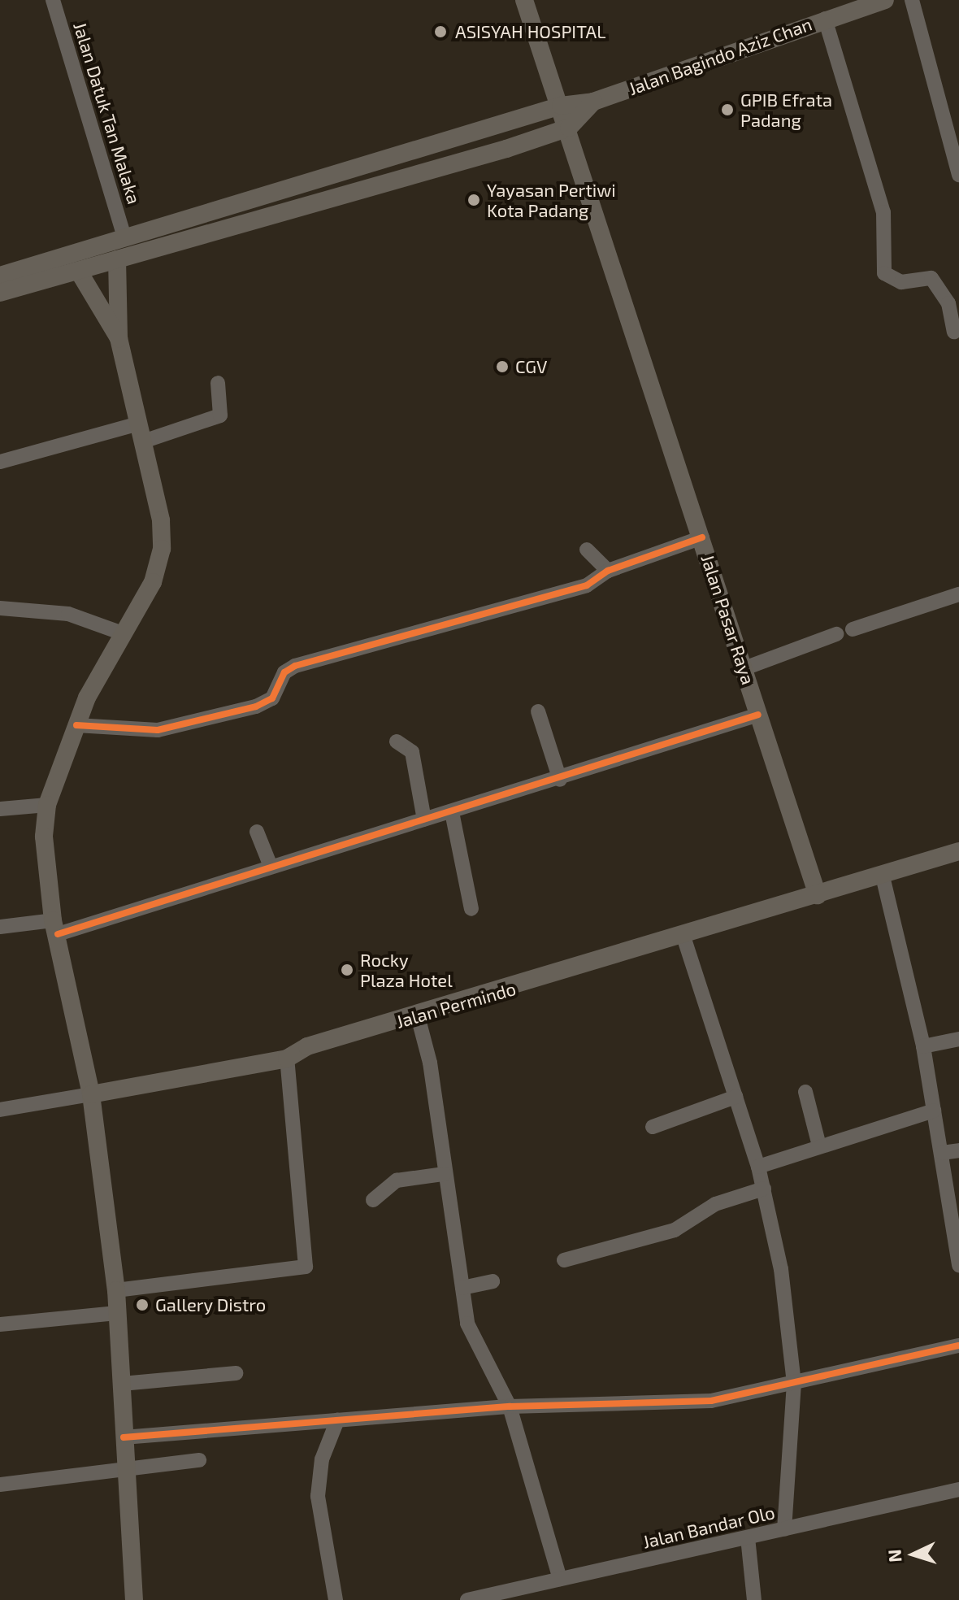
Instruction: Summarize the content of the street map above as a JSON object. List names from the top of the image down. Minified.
{"streets":{"main road":["Jalan Bagindo Aziz Chan","Jalan Pasar Raya","Jalan Permindo"],"street":["Jalan Datuk Tan Malaka","Jalan Bandar Olo"]},"crossings":[["Jalan Pasar Raya","Jalan Permindo"]],"places":["ASISYAH HOSPITAL","GPIB Efrata Padang","Yayasan Pertiwi Kota Padang","CGV","Rocky Plaza Hotel","Gallery Distro"],"north":"left"}
